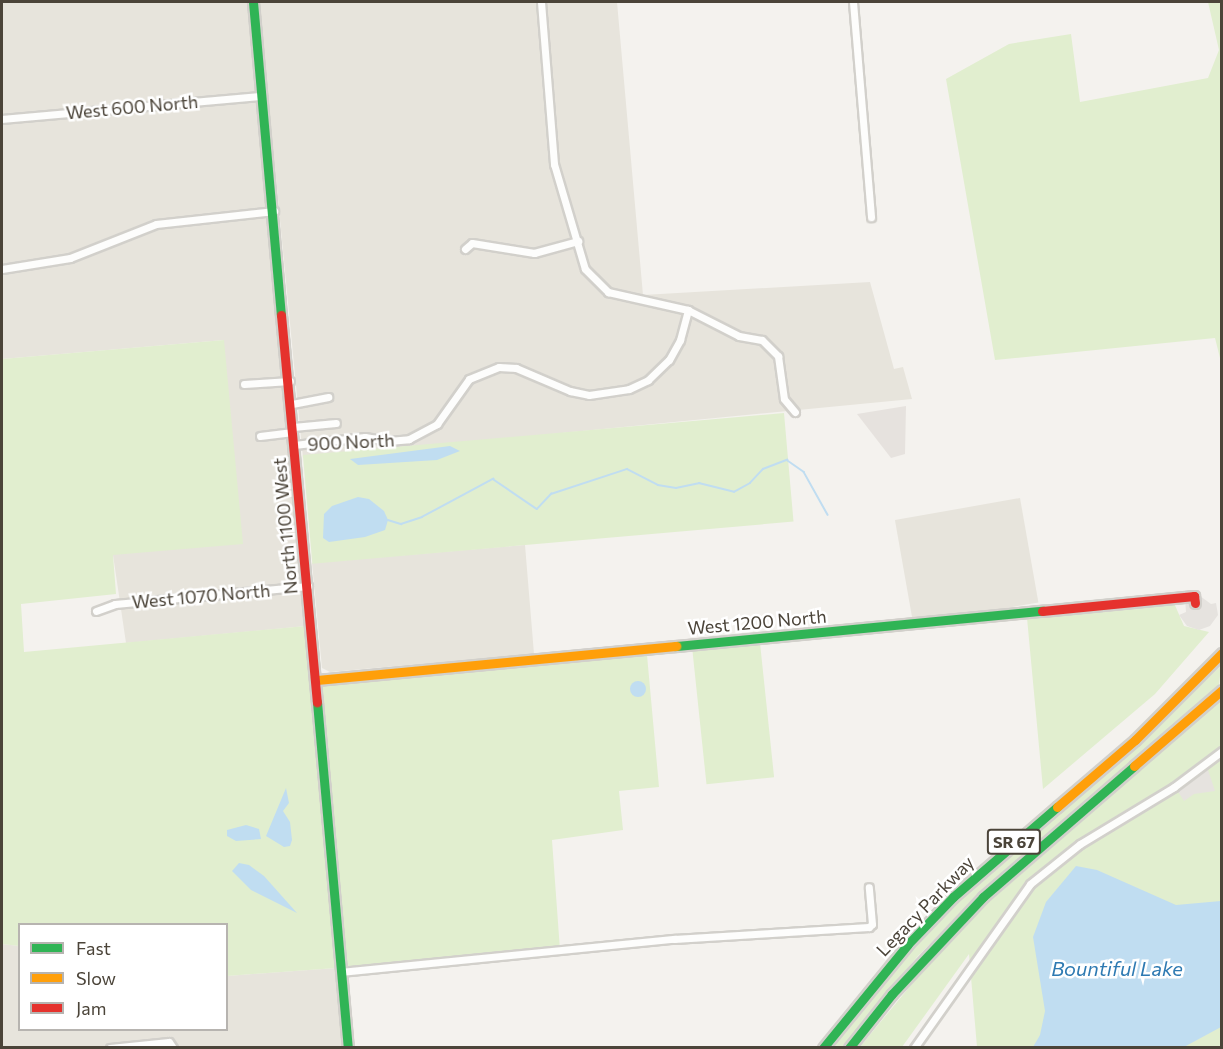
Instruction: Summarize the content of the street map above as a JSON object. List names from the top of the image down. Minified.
{"streets":{"main road":["North 1100 West","West 1200 North","SR 67","Legacy Parkway"],"street":["West 600 North","900 North","West 1070 North"]},"crossings":[["West 600 North","North 1100 West"],["900 North","North 1100 West"],["North 1100 West","West 1070 North"],["North 1100 West","West 1200 North"]],"water":["Bountiful Lake"],"legend":["Fast","Slow","Jam"]}
